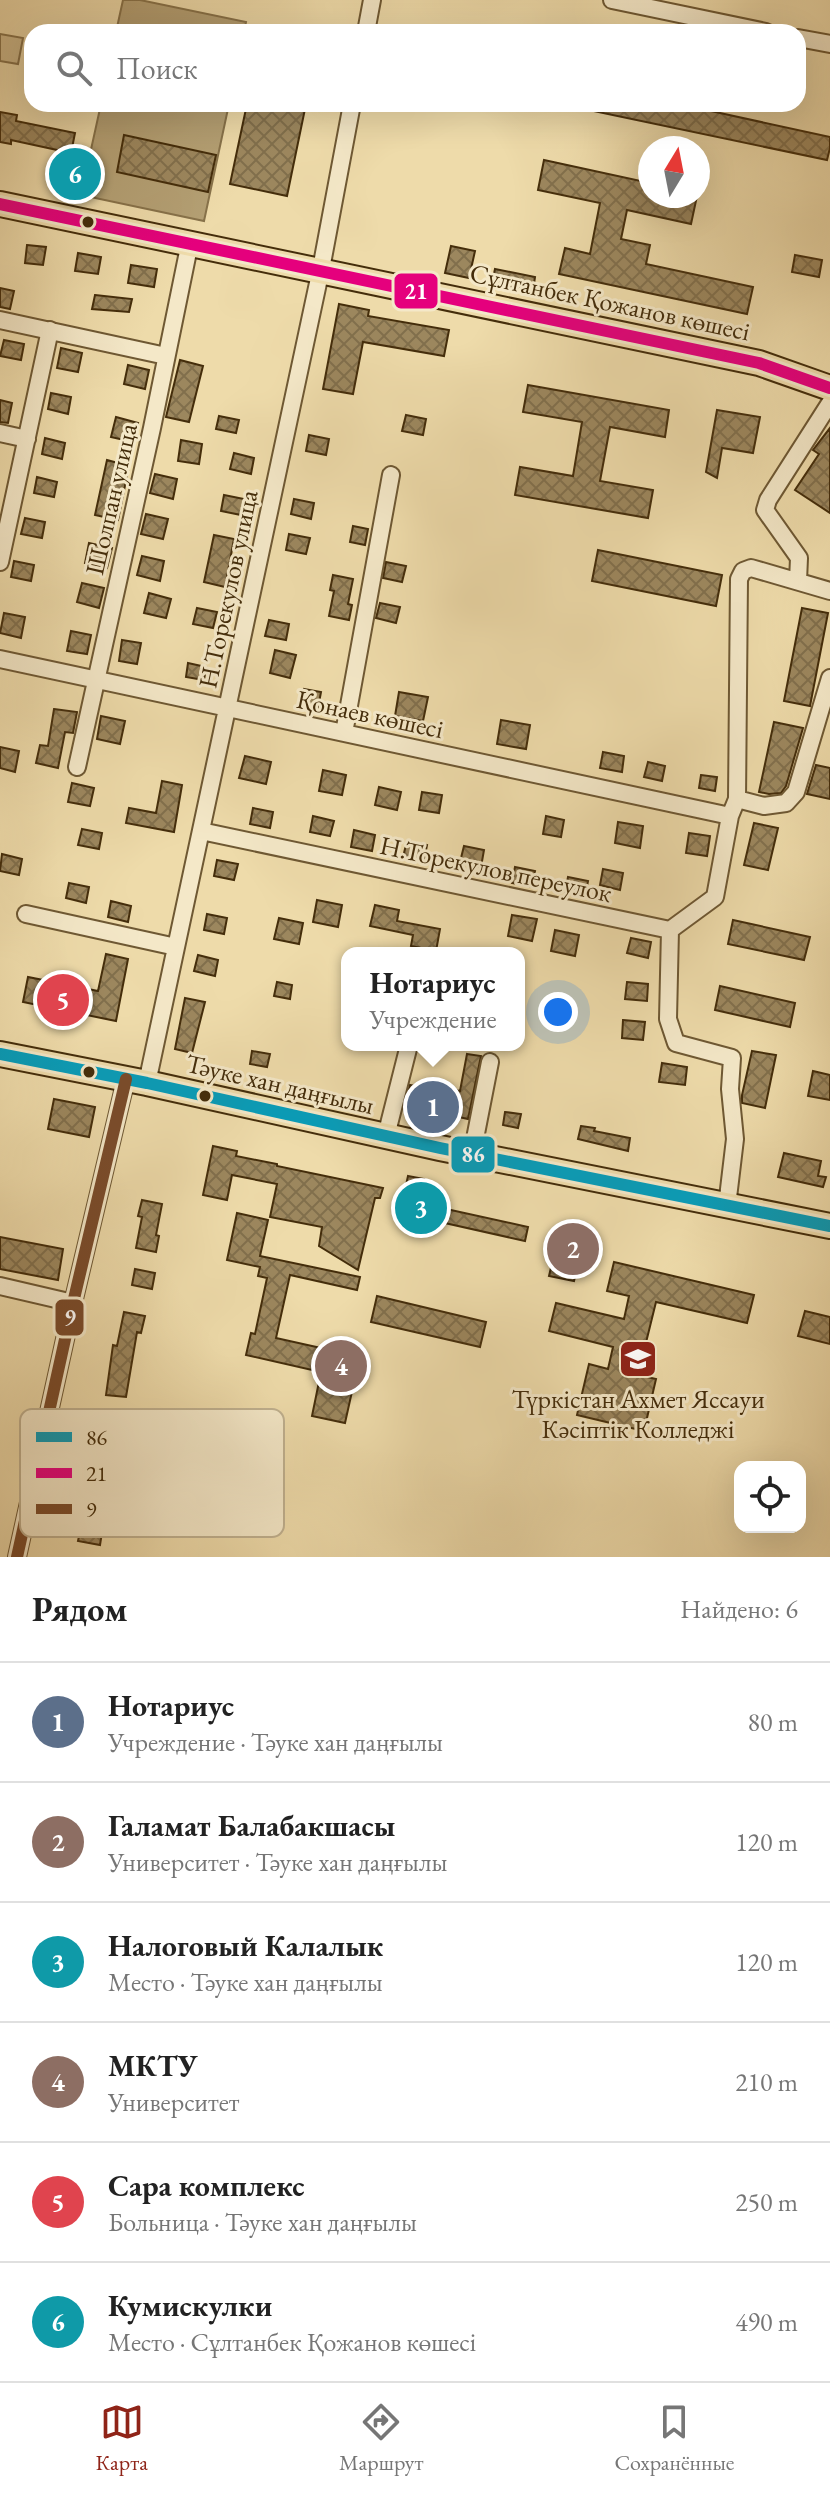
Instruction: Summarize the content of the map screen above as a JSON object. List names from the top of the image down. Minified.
{"streets":{"main road":["Сұлтанбек Қожанов көшесі","Тәуке хан даңғылы"],"street":["Шолпан улица","Н.Торекулов улица","Қонаев көшесі","Н.Торекулов переулок"]},"crossings":[["Сұлтанбек Қожанов көшесі","Шолпан улица"],["Сұлтанбек Қожанов көшесі","Н.Торекулов улица"],["Шолпан улица","Қонаев көшесі"],["Н.Торекулов улица","Қонаев көшесі"],["Н.Торекулов улица","Н.Торекулов переулок"],["Н.Торекулов улица","Тәуке хан даңғылы"]],"places":{"school or university":["Түркістан Ахмет Яссауи Кәсіптік Колледжі"]},"lines":["transit line 21","transit line 86","transit line 9"],"legend":["86","21","9"],"north":"top","page":{"search":"Поиск","pins":["6","5","1","3","2","4"],"popup":["Нотариус","Учреждение"],"heading":["Рядом","Найдено: 6"],"list":[{"mark":"1","name":"Нотариус","note":"Учреждение · Тәуке хан даңғылы","value":"80 m"},{"mark":"2","name":"Галамат Балабакшасы","note":"Университет · Тәуке хан даңғылы","value":"120 m"},{"mark":"3","name":"Налоговый Калалык","note":"Место · Тәуке хан даңғылы","value":"120 m"},{"mark":"4","name":"МКТУ","note":"Университет","value":"210 m"},{"mark":"5","name":"Сара комплекс","note":"Больница · Тәуке хан даңғылы","value":"250 m"},{"mark":"6","name":"Кумискулки","note":"Место · Сұлтанбек Қожанов көшесі","value":"490 m"}],"nav":["Карта","Маршрут","Сохранённые"]}}
